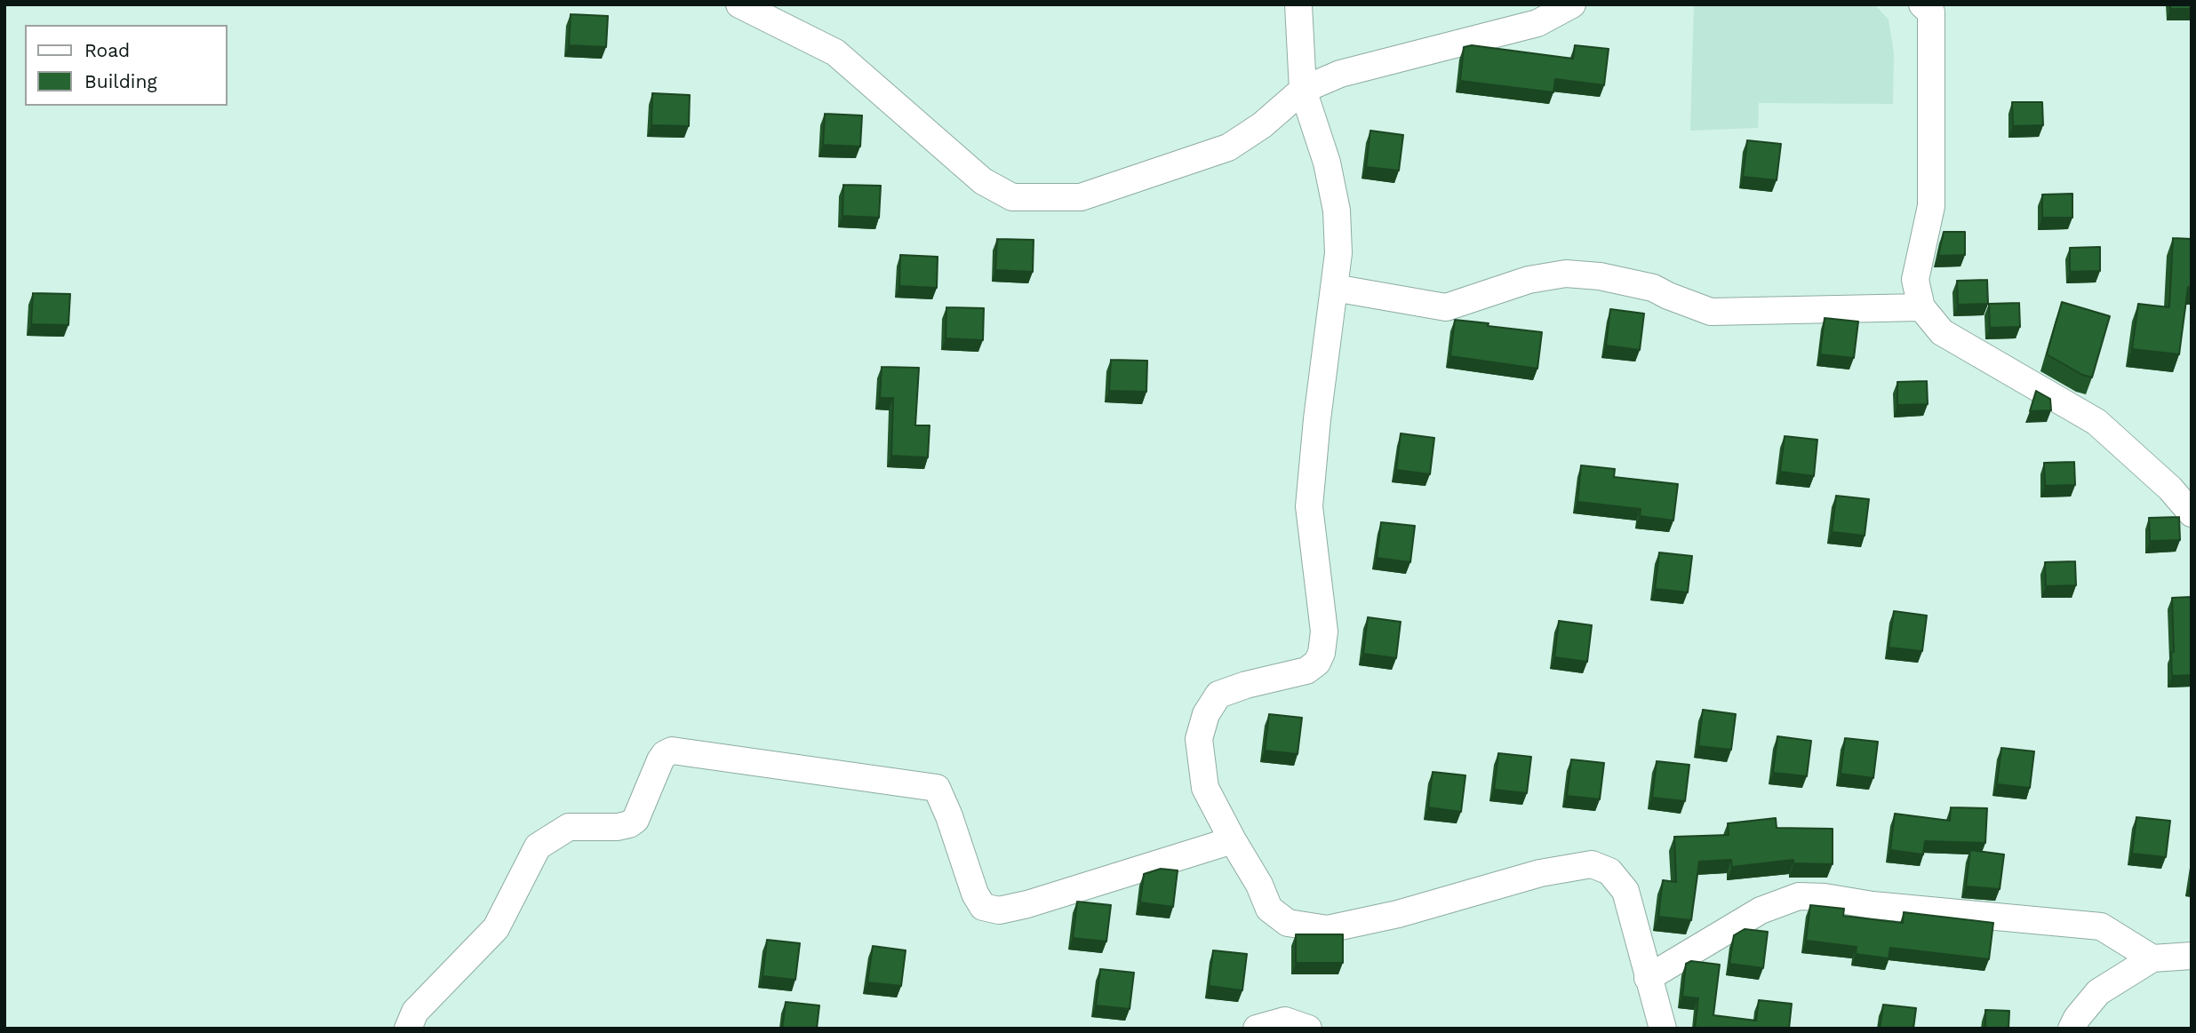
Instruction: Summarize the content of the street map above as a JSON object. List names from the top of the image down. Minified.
{"legend":["Road","Building"]}
